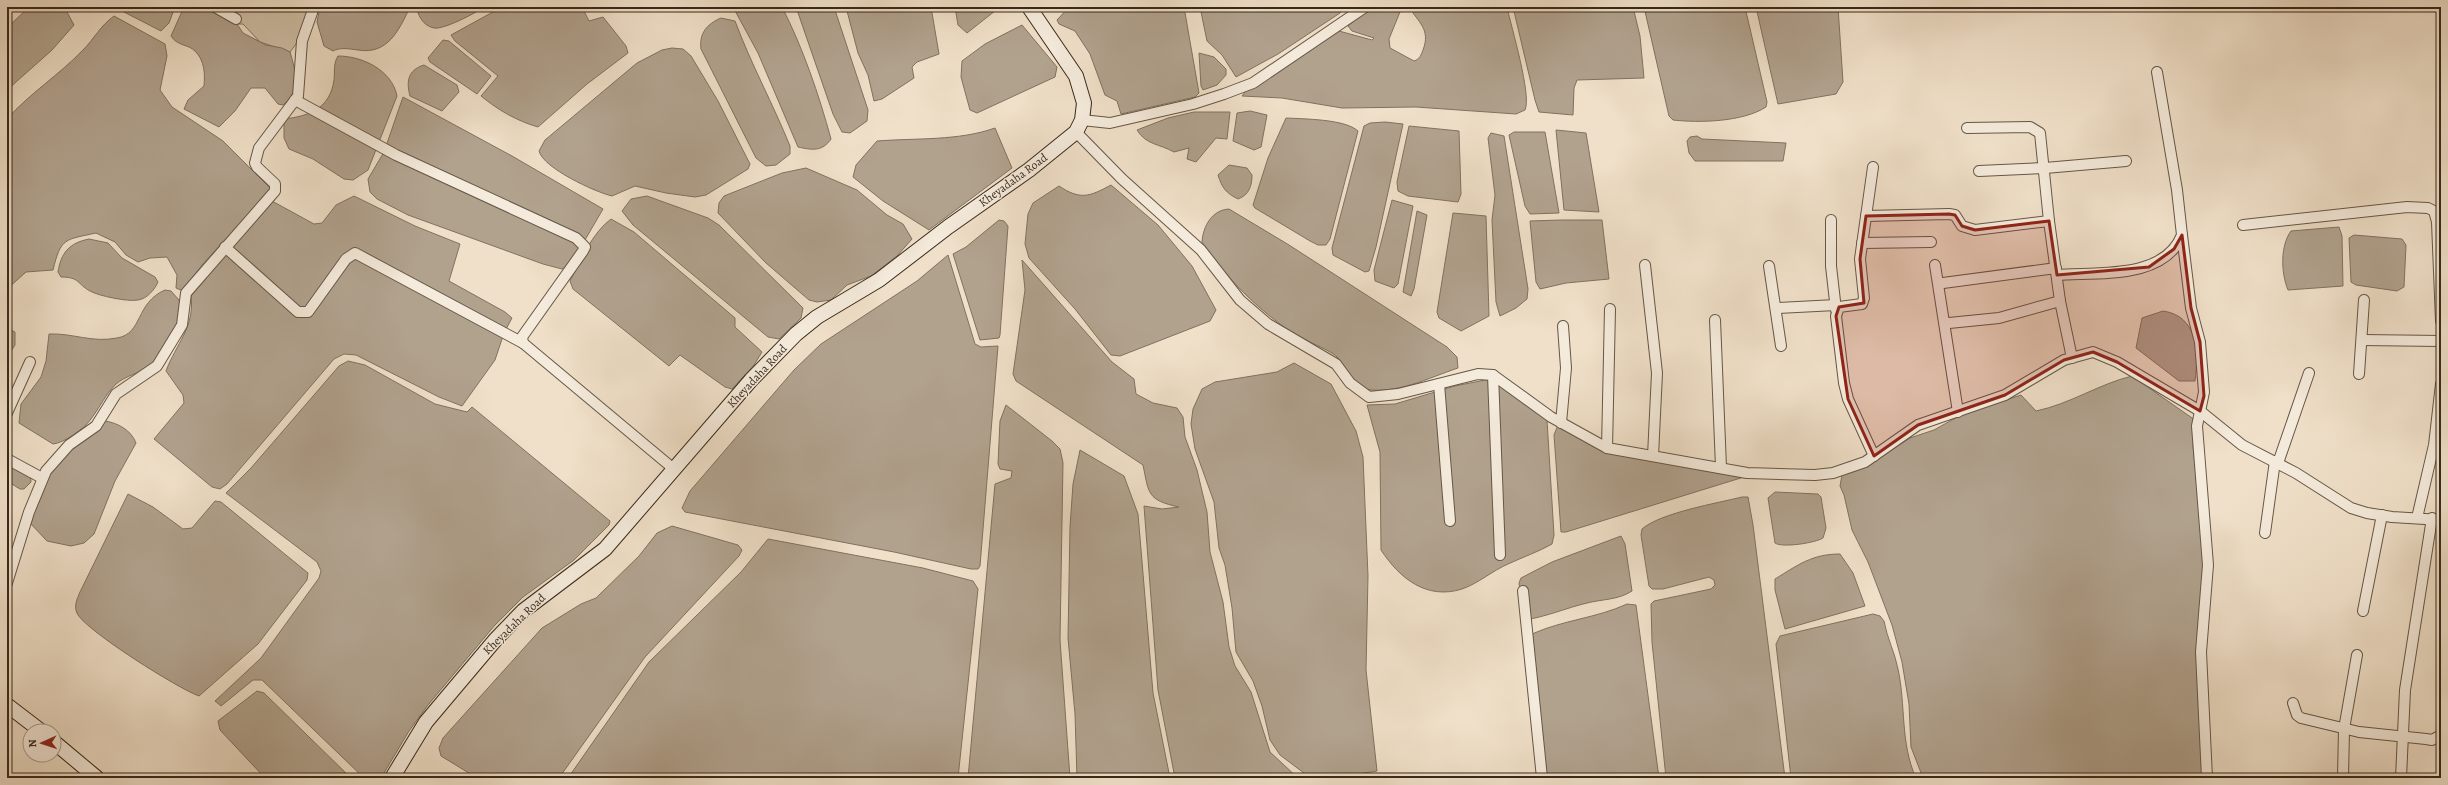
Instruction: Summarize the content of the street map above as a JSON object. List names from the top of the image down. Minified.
{"streets":{"main road":["Kheyadaha Road"]},"north":"left"}
